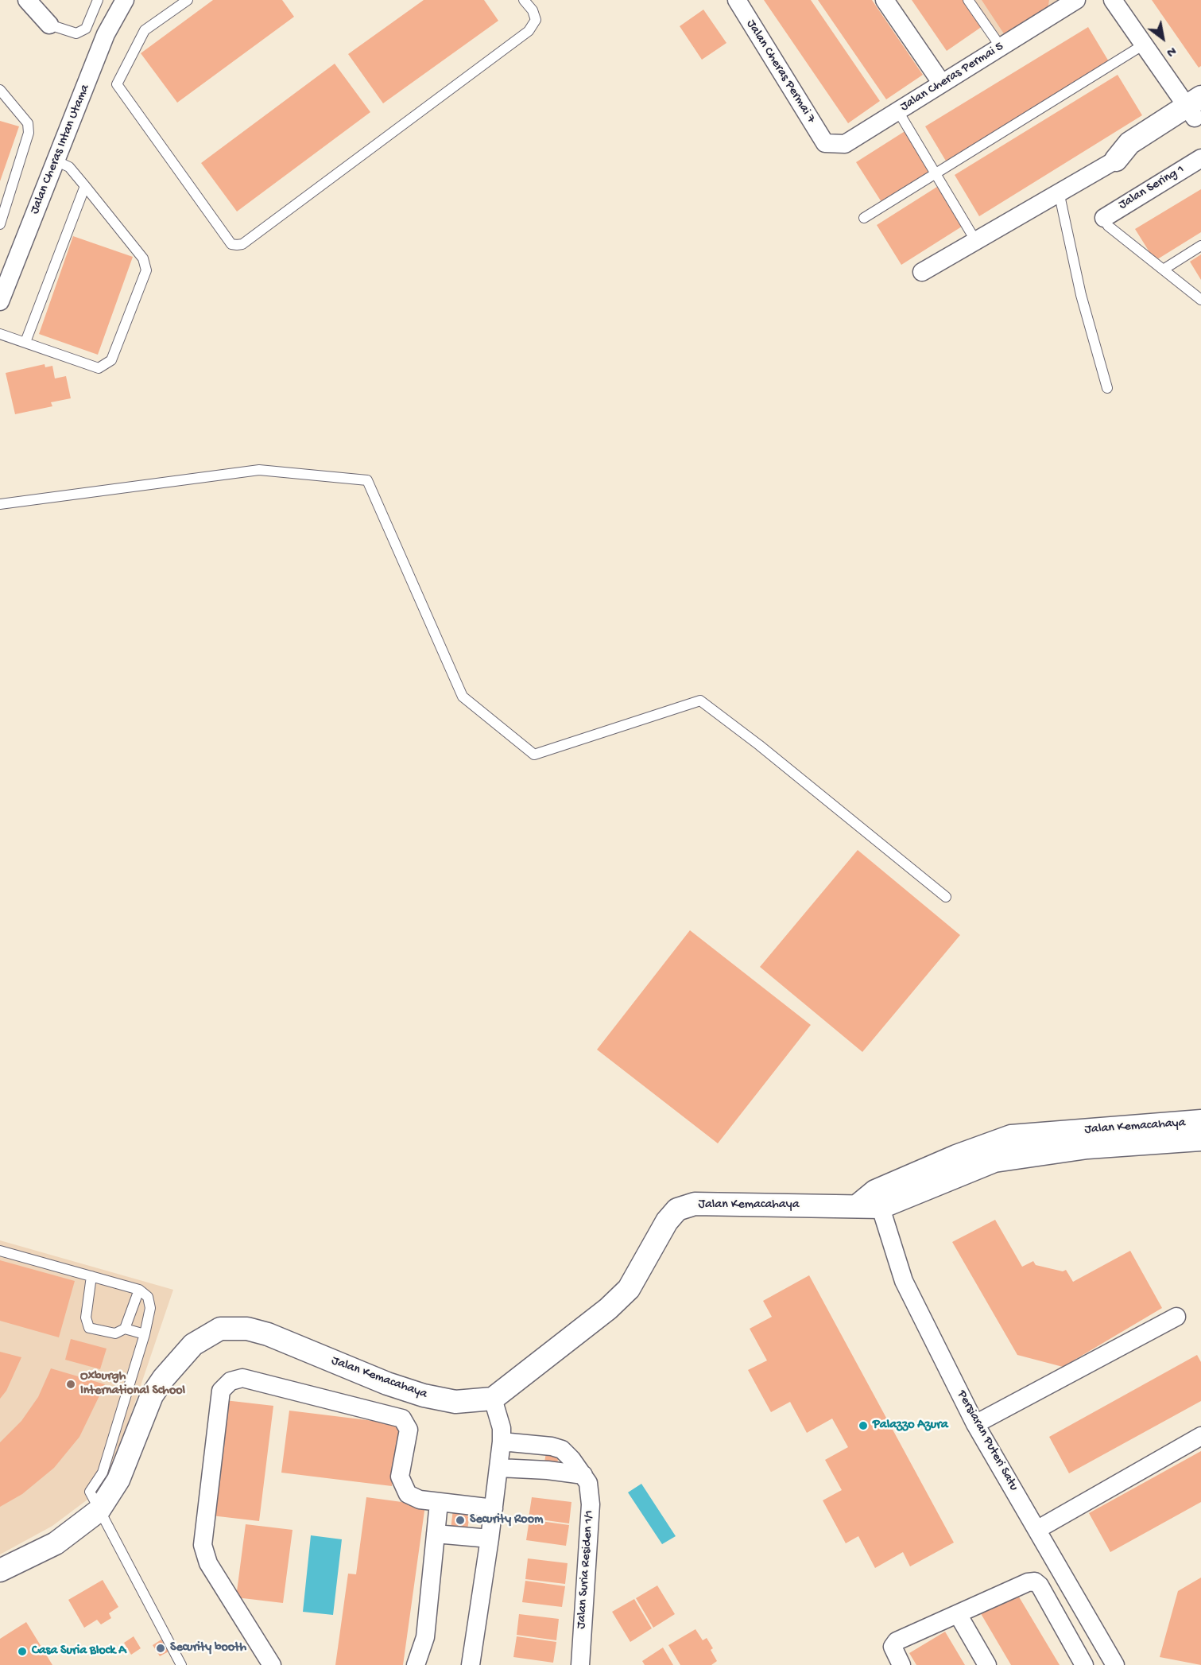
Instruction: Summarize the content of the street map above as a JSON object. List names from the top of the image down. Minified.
{"streets":{"street":["Jalan Cheras Permai 7","Jalan Cheras Permai 5","Jalan Cheras Intan Utama","Jalan Sering 1","Jalan Kemacahaya","Persiaran Puteri Satu","Jalan Suria Residen 1/1"]},"crossings":[["Jalan Cheras Permai 7","Jalan Cheras Permai 5"],["Jalan Kemacahaya","Persiaran Puteri Satu"]],"places":["Oxburgh International School","Palazzo Azura","Security Room","Security booth","Casa Suria Block A"],"north":"bottom right"}
